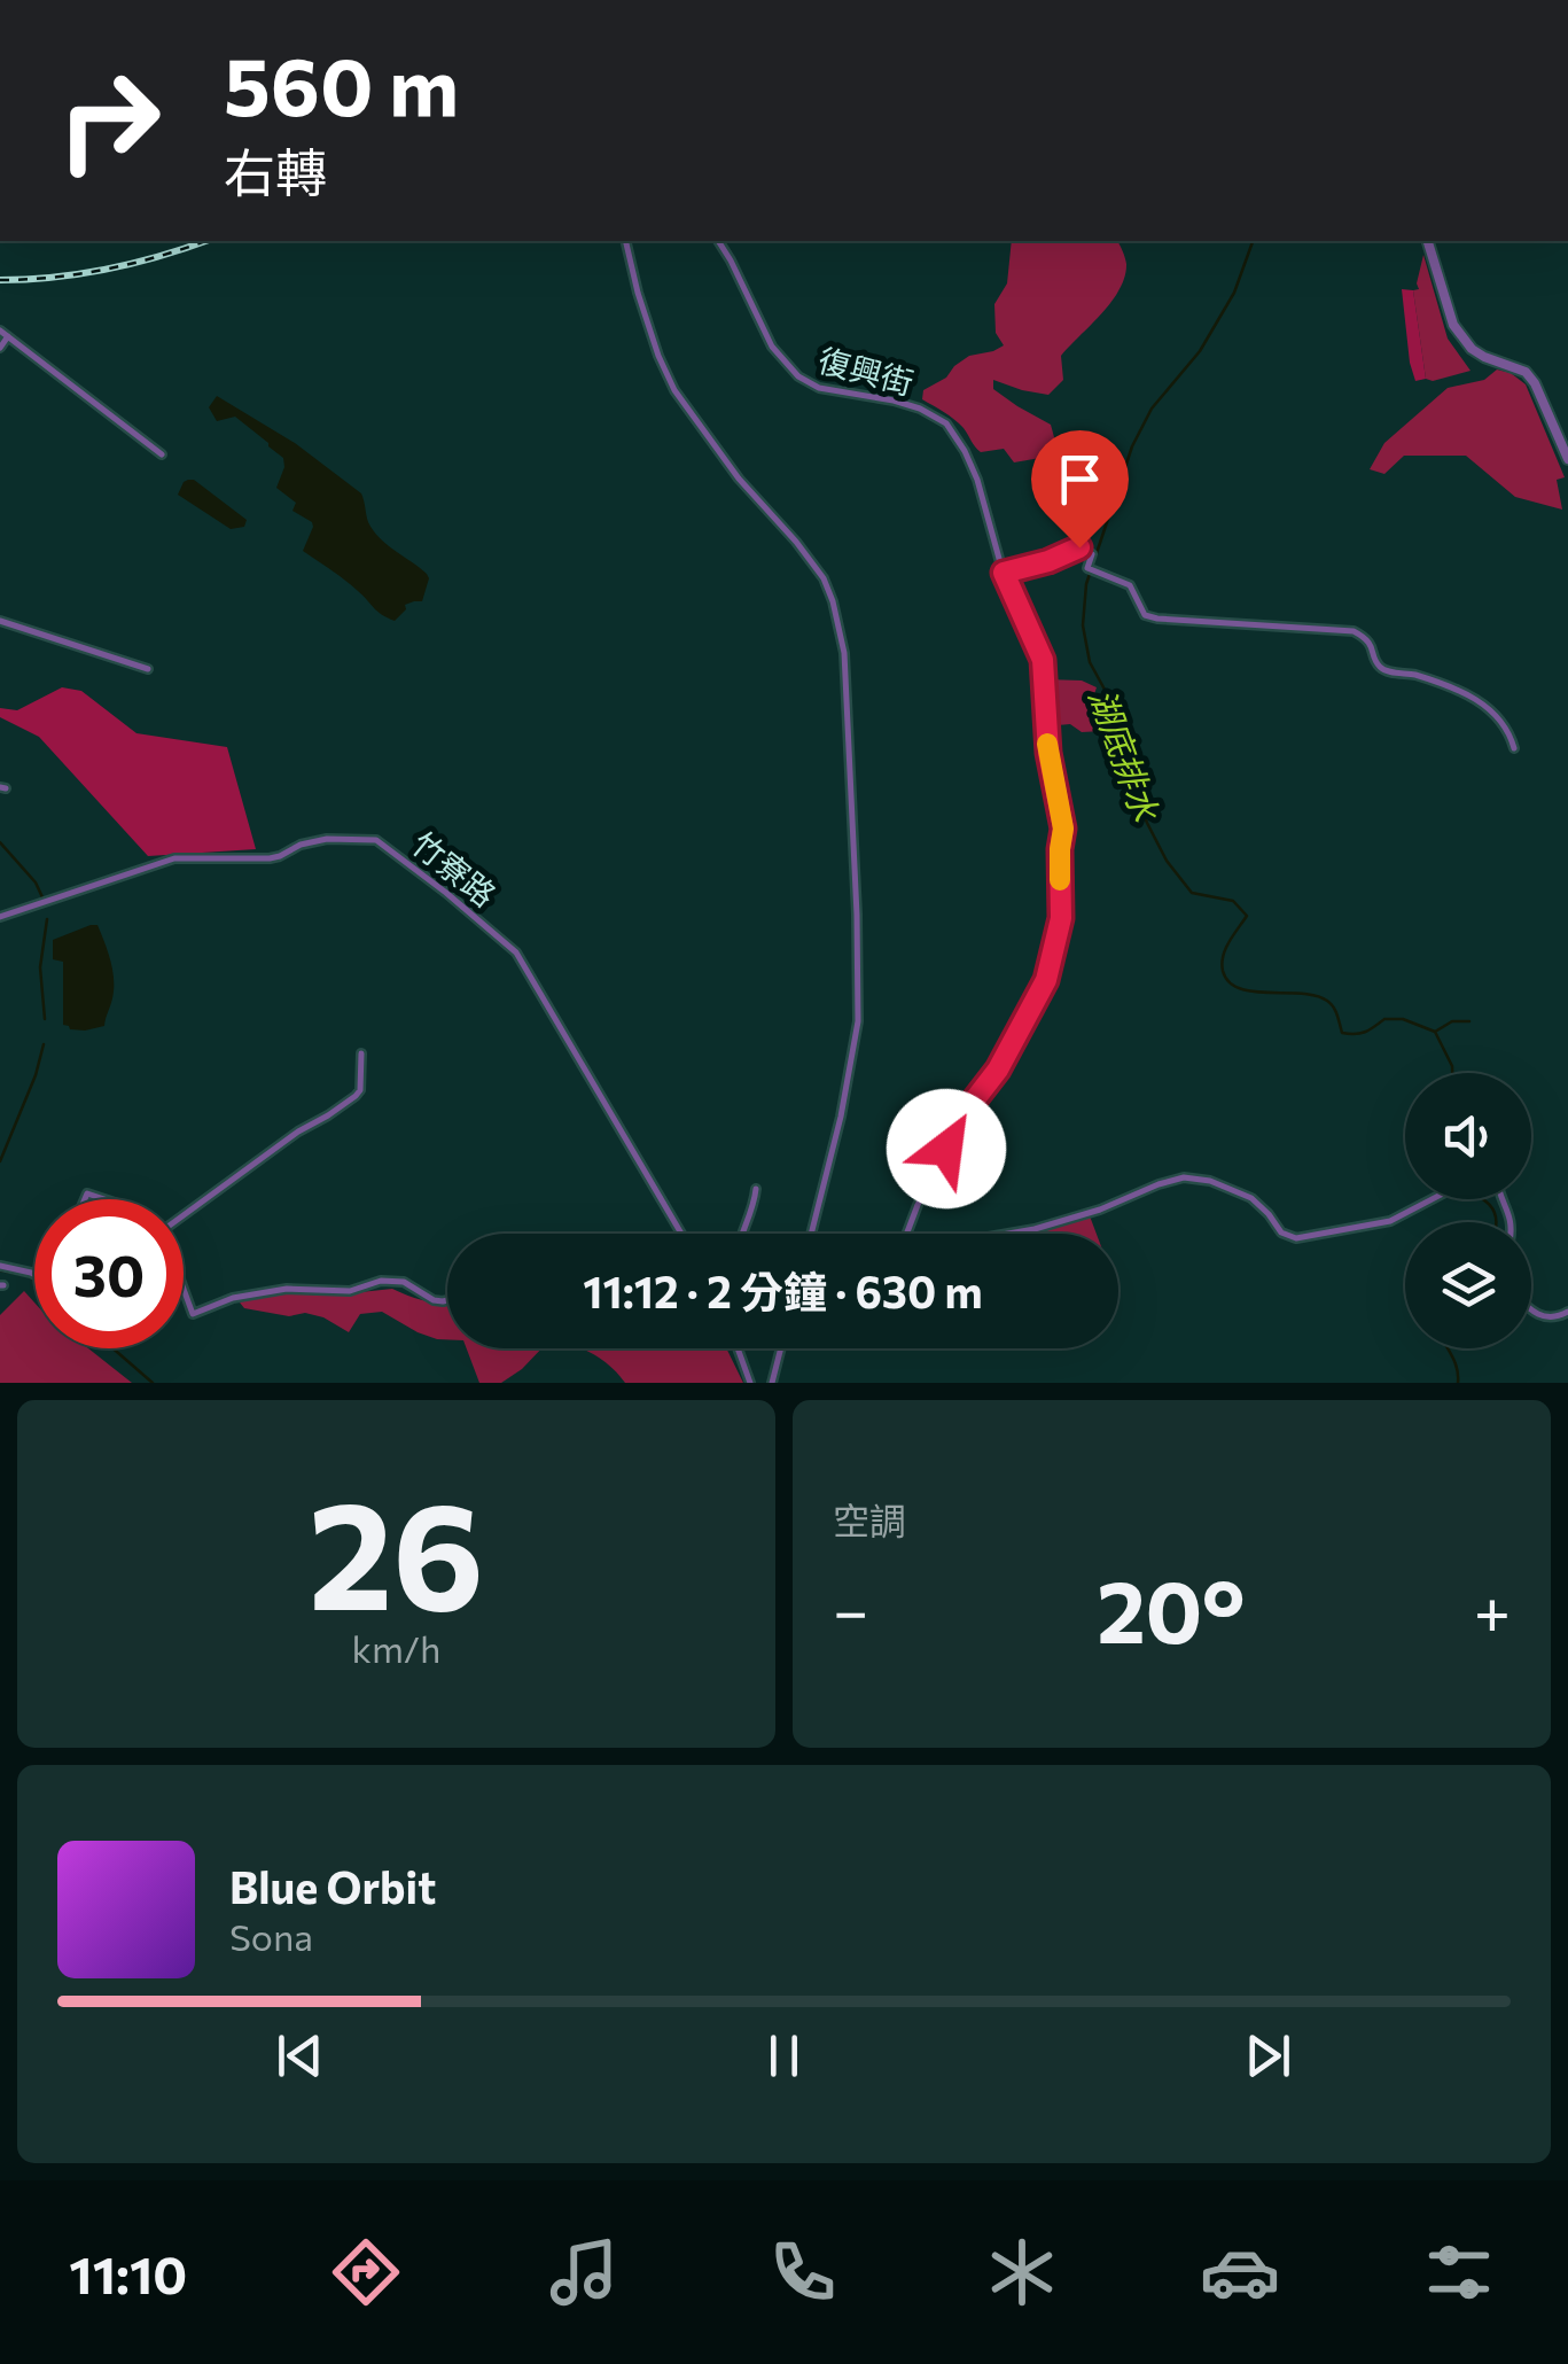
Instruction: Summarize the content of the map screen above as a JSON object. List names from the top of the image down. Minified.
{"streets":{"street":["復興街","竹寮路"]},"water":["湖底排水"],"page":{"turn":["560 m","右轉"],"limit":"30","trip":"11:12 · 2 分鐘 · 630 m","tile":[["26","km/h"],"空調"],"heat":["−","20°","+"],"song":["Blue Orbit","Sona"],"tabs":"11:10"}}
